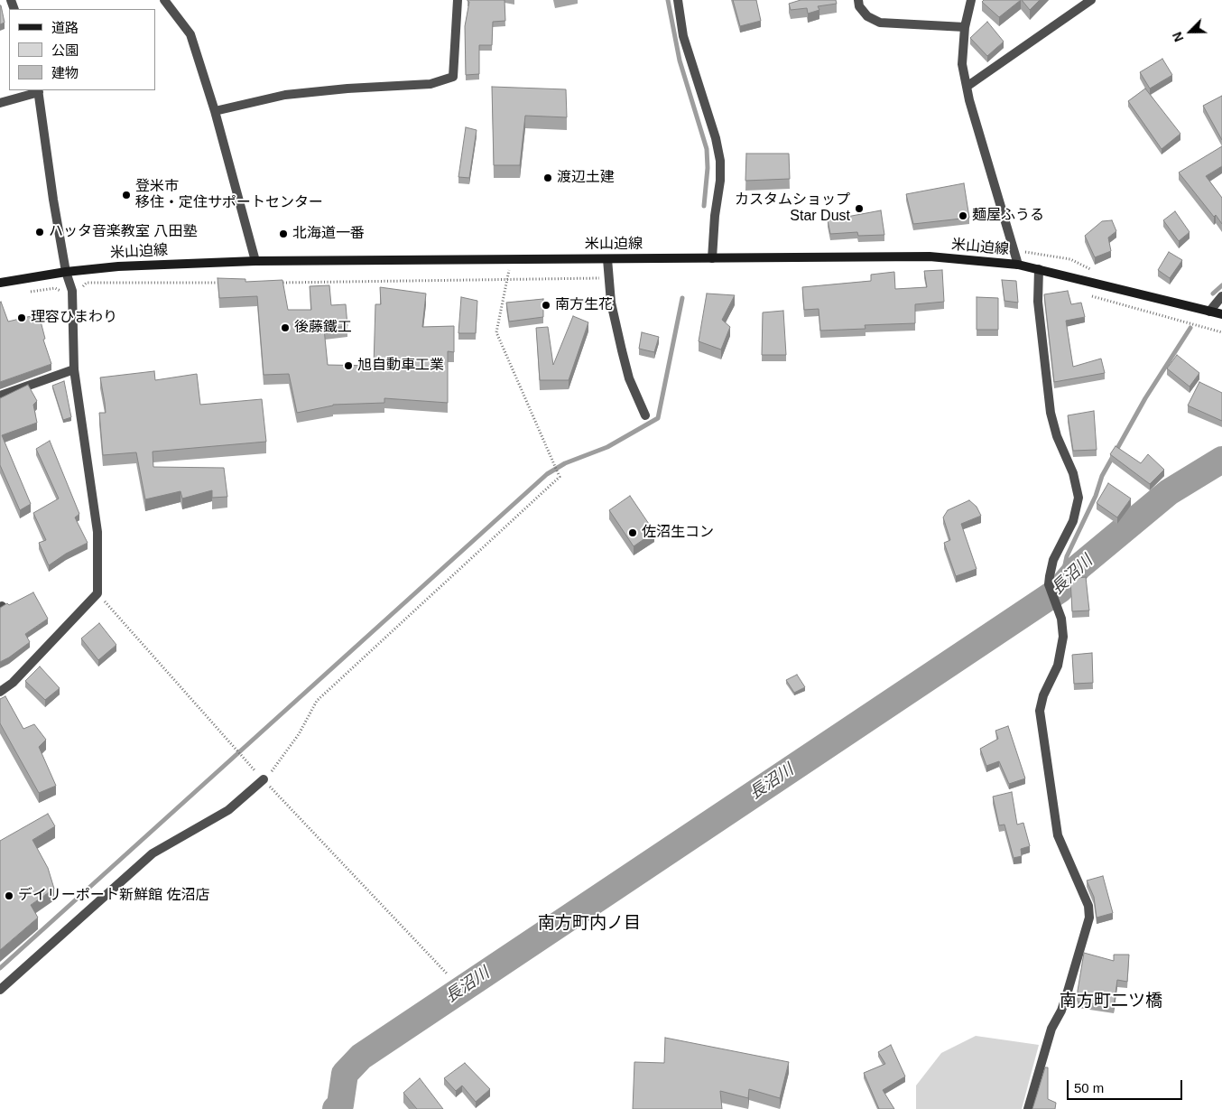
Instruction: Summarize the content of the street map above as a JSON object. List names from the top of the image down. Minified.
{"streets":{"main road":["米山迫線"]},"districts":["南方町内ノ目","南方町二ツ橋"],"water":["長沼川"],"places":["渡辺土建","登米市 移住・定住サポートセンター","カスタムショップ Star Dust","麺屋ふうる","ハッタ音楽教室 八田塾","北海道一番","南方生花","理容ひまわり","後藤鐵工","旭自動車工業","佐沼生コン","デイリーポート新鮮館 佐沼店"],"legend":["道路","公園","建物"],"scale_bar":"50 m","north":"bottom left"}
